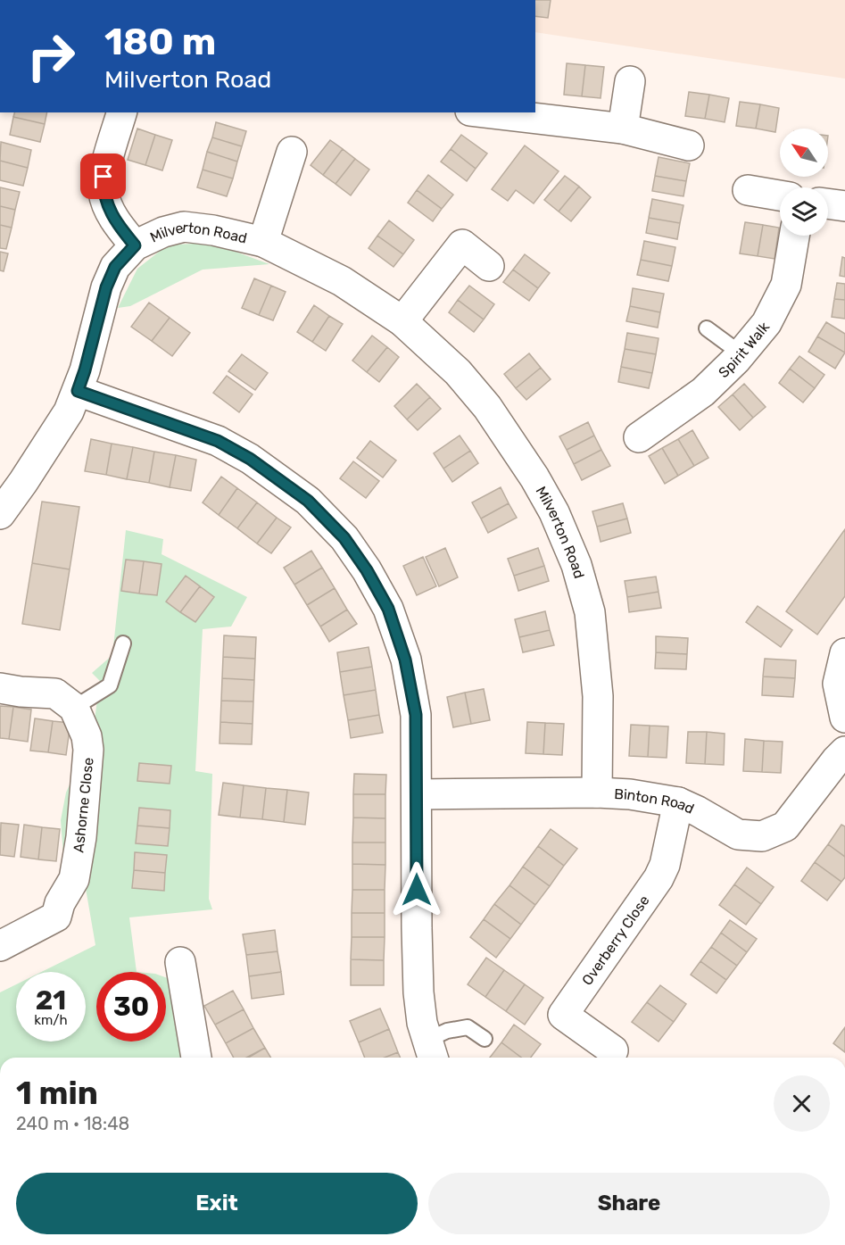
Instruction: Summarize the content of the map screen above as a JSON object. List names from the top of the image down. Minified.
{"streets":{"street":["Milverton Road","Spirit Walk","Binton Road","Ashorne Close","Overberry Close"]},"crossings":[["Milverton Road","Binton Road"],["Binton Road","Overberry Close"]],"north":"top left","page":{"turn":["180 m","Milverton Road"],"speed":"21 km/h","limit":"30","heading":["1 min","240 m · 18:48"],"buttons":["Exit","Share"]}}
